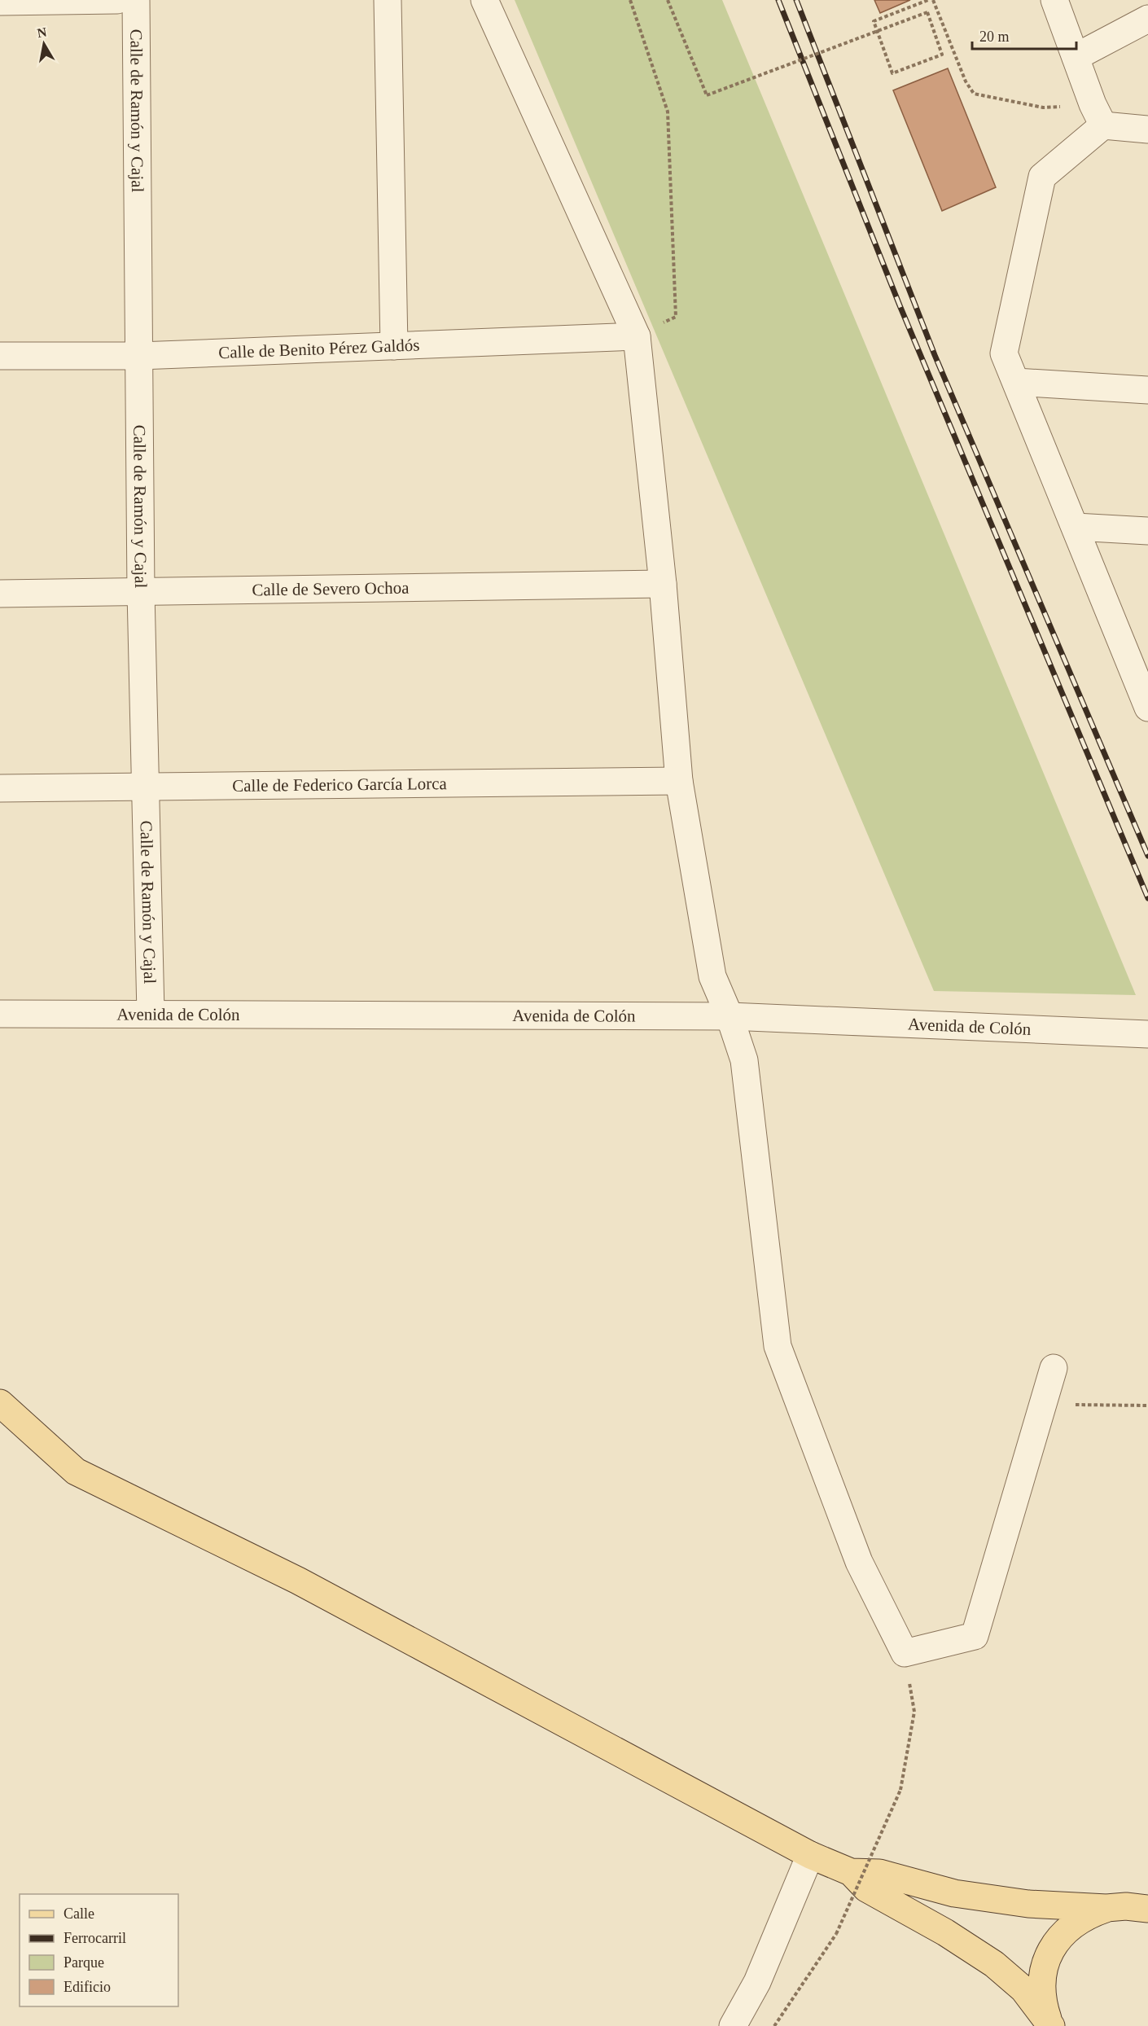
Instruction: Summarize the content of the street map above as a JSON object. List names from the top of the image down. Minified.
{"streets":{"street":["Calle de Ramón y Cajal","Calle de Benito Pérez Galdós","Calle de Severo Ochoa","Calle de Federico García Lorca","Avenida de Colón"]},"crossings":[["Calle de Ramón y Cajal","Calle de Benito Pérez Galdós"],["Calle de Ramón y Cajal","Calle de Severo Ochoa"],["Calle de Ramón y Cajal","Calle de Federico García Lorca"],["Calle de Ramón y Cajal","Avenida de Colón"]],"legend":["Calle","Ferrocarril","Parque","Edificio"],"scale_bar":"20 m","north":"top"}
